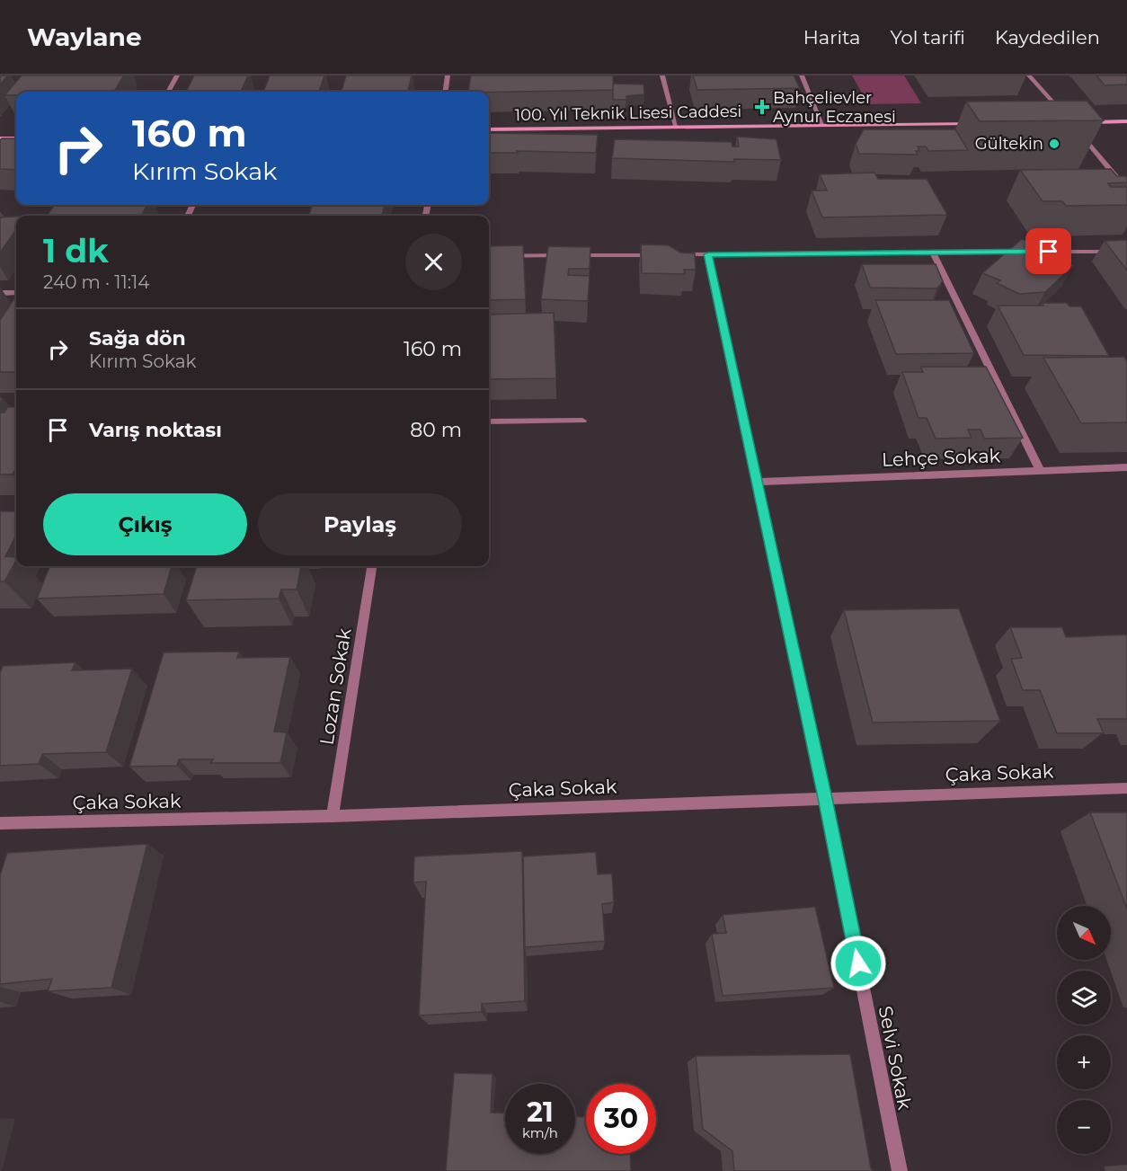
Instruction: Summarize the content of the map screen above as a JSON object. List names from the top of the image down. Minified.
{"streets":{"main road":["100. Yıl Teknik Lisesi Caddesi"],"street":["Lehçe Sokak","Lozan Sokak","Çaka Sokak","Selvi Sokak"]},"crossings":[["Lehçe Sokak","Selvi Sokak"],["Lozan Sokak","Çaka Sokak"],["Çaka Sokak","Selvi Sokak"]],"places":{"health":["Bahçelievler Aynur Eczanesi"],"other":["Gültekin"]},"north":"bottom right","page":{"header":"Waylane","nav":["Harita","Yol tarifi","Kaydedilen"],"turn":["160 m","Kırım Sokak"],"heading":["1 dk","240 m · 11:14"],"list":[{"name":"Sağa dön","note":"Kırım Sokak","value":"160 m"},{"name":"Varış noktası","value":"80 m"}],"buttons":["Çıkış","Paylaş"],"map_buttons":["+","−"],"speed":"21 km/h","limit":"30"}}
